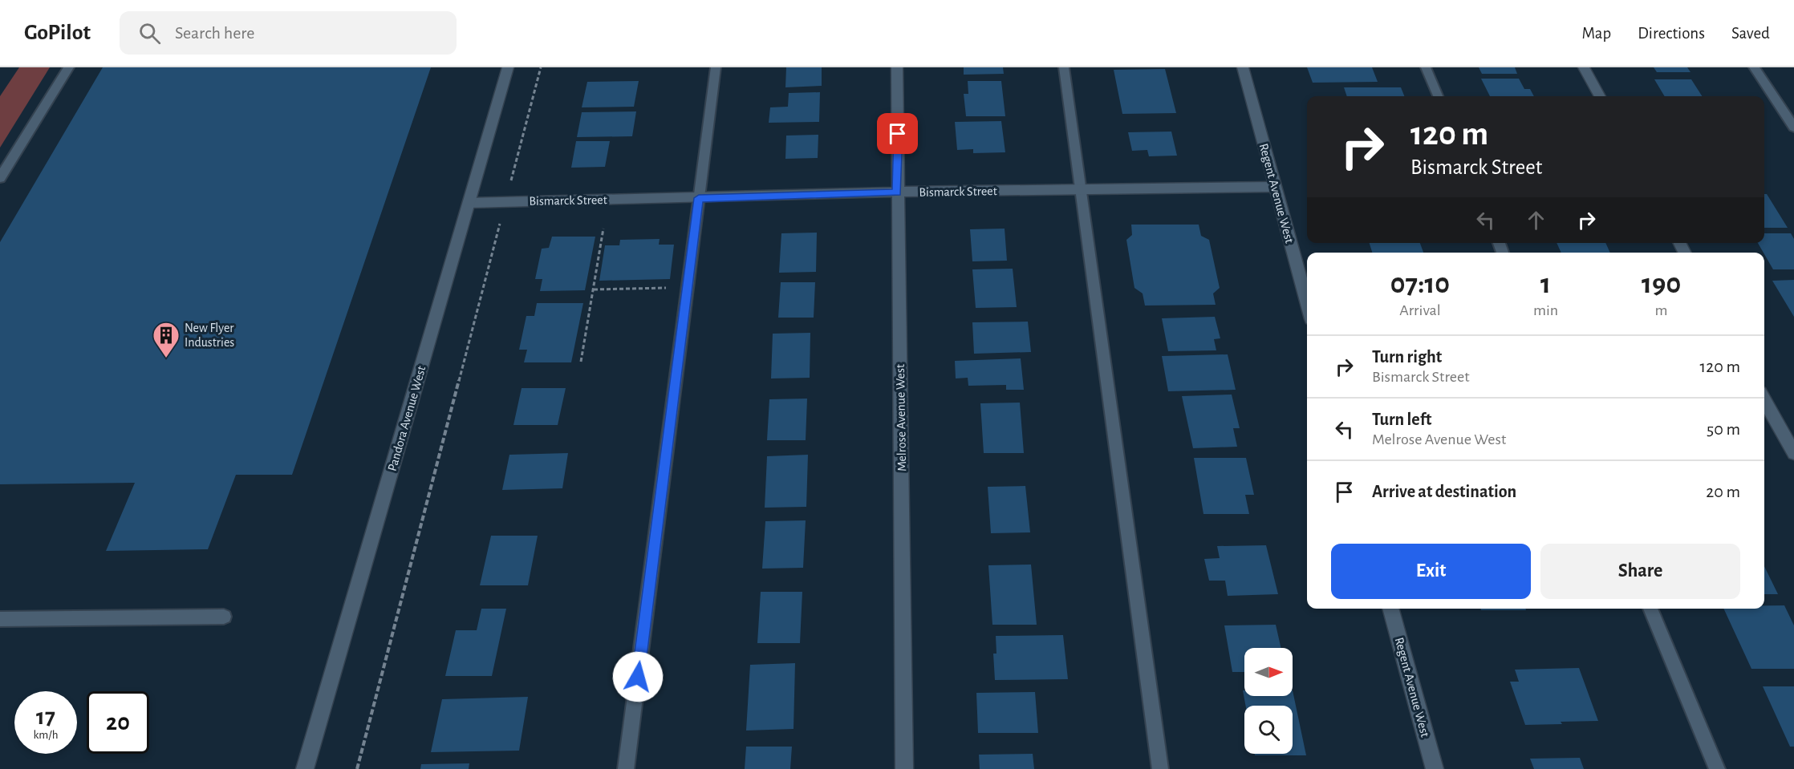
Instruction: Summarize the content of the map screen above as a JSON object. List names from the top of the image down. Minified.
{"streets":{"street":["Bismarck Street","Regent Avenue West","Melrose Avenue West","Pandora Avenue West"]},"crossings":[["Bismarck Street","Regent Avenue West"],["Bismarck Street","Melrose Avenue West"],["Bismarck Street","Pandora Avenue West"]],"places":{"building":["New Flyer Industries"]},"north":"right","page":{"header":"GoPilot","search":"Search here","nav":["Map","Directions","Saved"],"turn":["120 m","Bismarck Street"],"eta":["07:10","Arrival","1","min","190","m"],"list":[{"name":"Turn right","note":"Bismarck Street","value":"120 m"},{"name":"Turn left","note":"Melrose Avenue West","value":"50 m"},{"name":"Arrive at destination","value":"20 m"}],"buttons":["Exit","Share"],"speed":"17 km/h","limit":"20"}}
